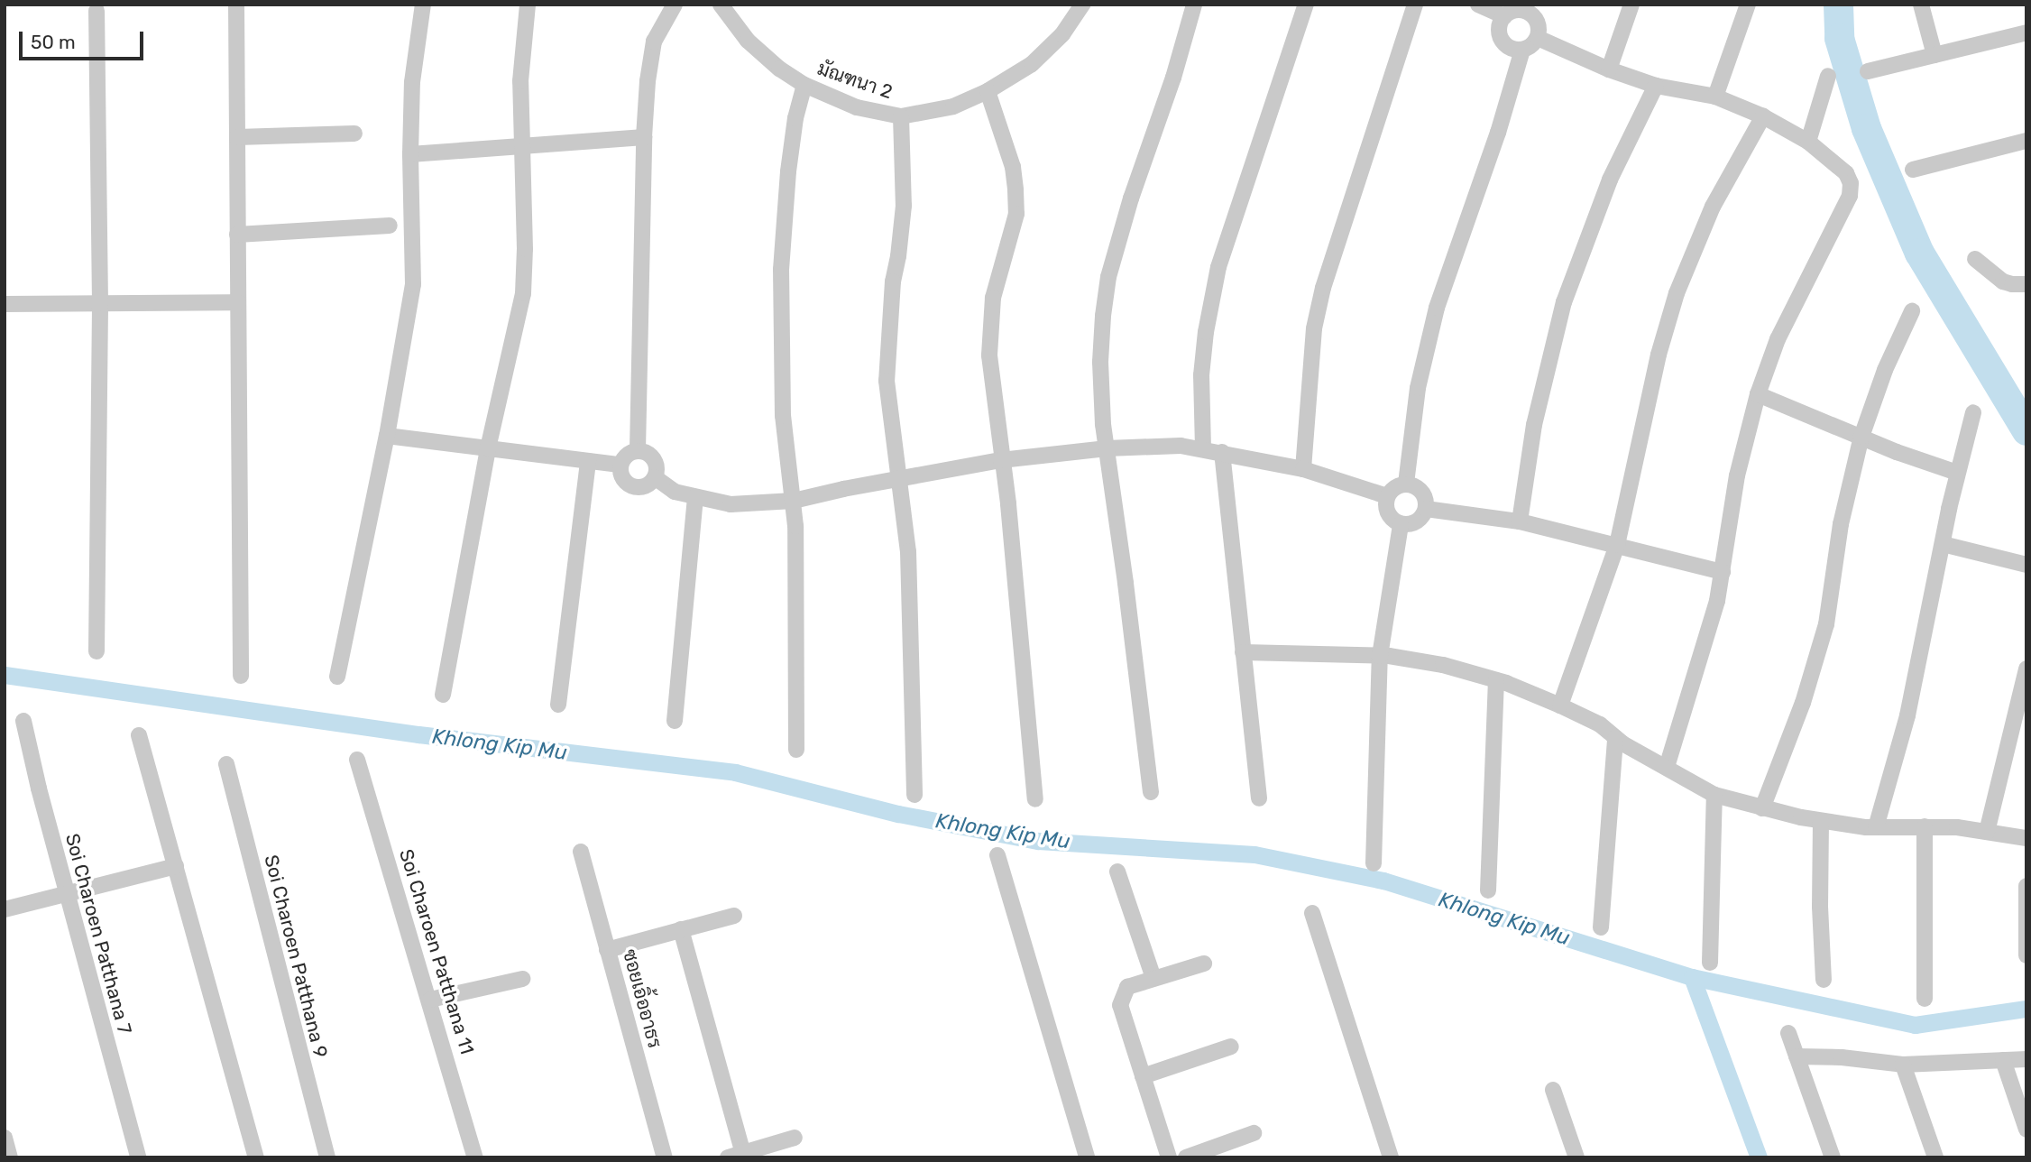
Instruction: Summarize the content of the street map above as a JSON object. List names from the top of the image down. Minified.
{"streets":{"street":["มัณฑนา 2","Soi Charoen Patthana 7","Soi Charoen Patthana 11","Soi Charoen Patthana 9","ซอยเอิ้ออาธร"]},"water":["Khlong Kip Mu"],"scale_bar":"50 m"}
